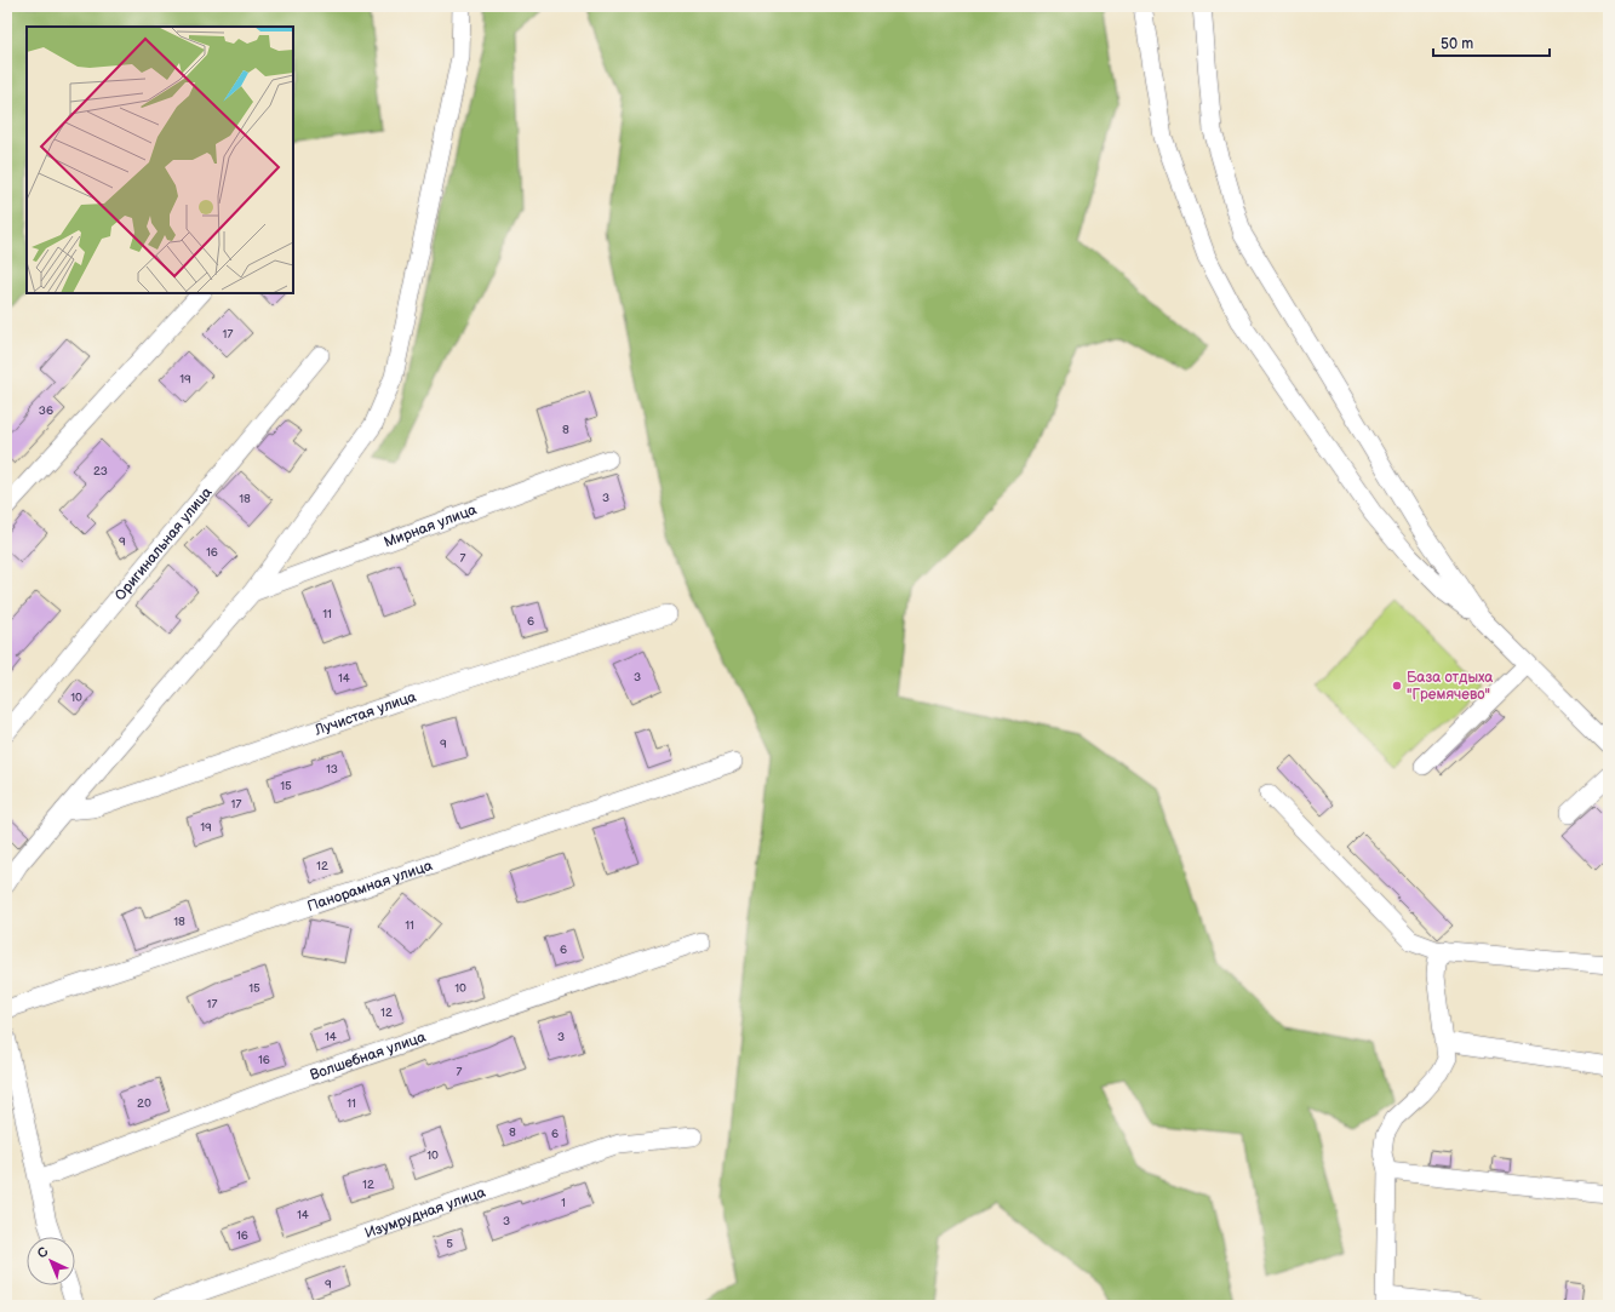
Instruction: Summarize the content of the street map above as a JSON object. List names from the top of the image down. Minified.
{"streets":{"street":["Мирная улица","Оригинальная улица","Лучистая улица","Панорамная улица","Волшебная улица","Изумрудная улица"]},"places":["База отдыха \"Гремячево\""],"house_numbers":["17","19","36","8","23","3","18","9","16","7","11","6","3","14","10","9","13","15","17","19","12","18","11","6","15","10","17","12","14","3","16","7","20","11","8","6","10","12","1","14","3","16","5","9"],"scale_bar":"50 m","north":"top left"}
